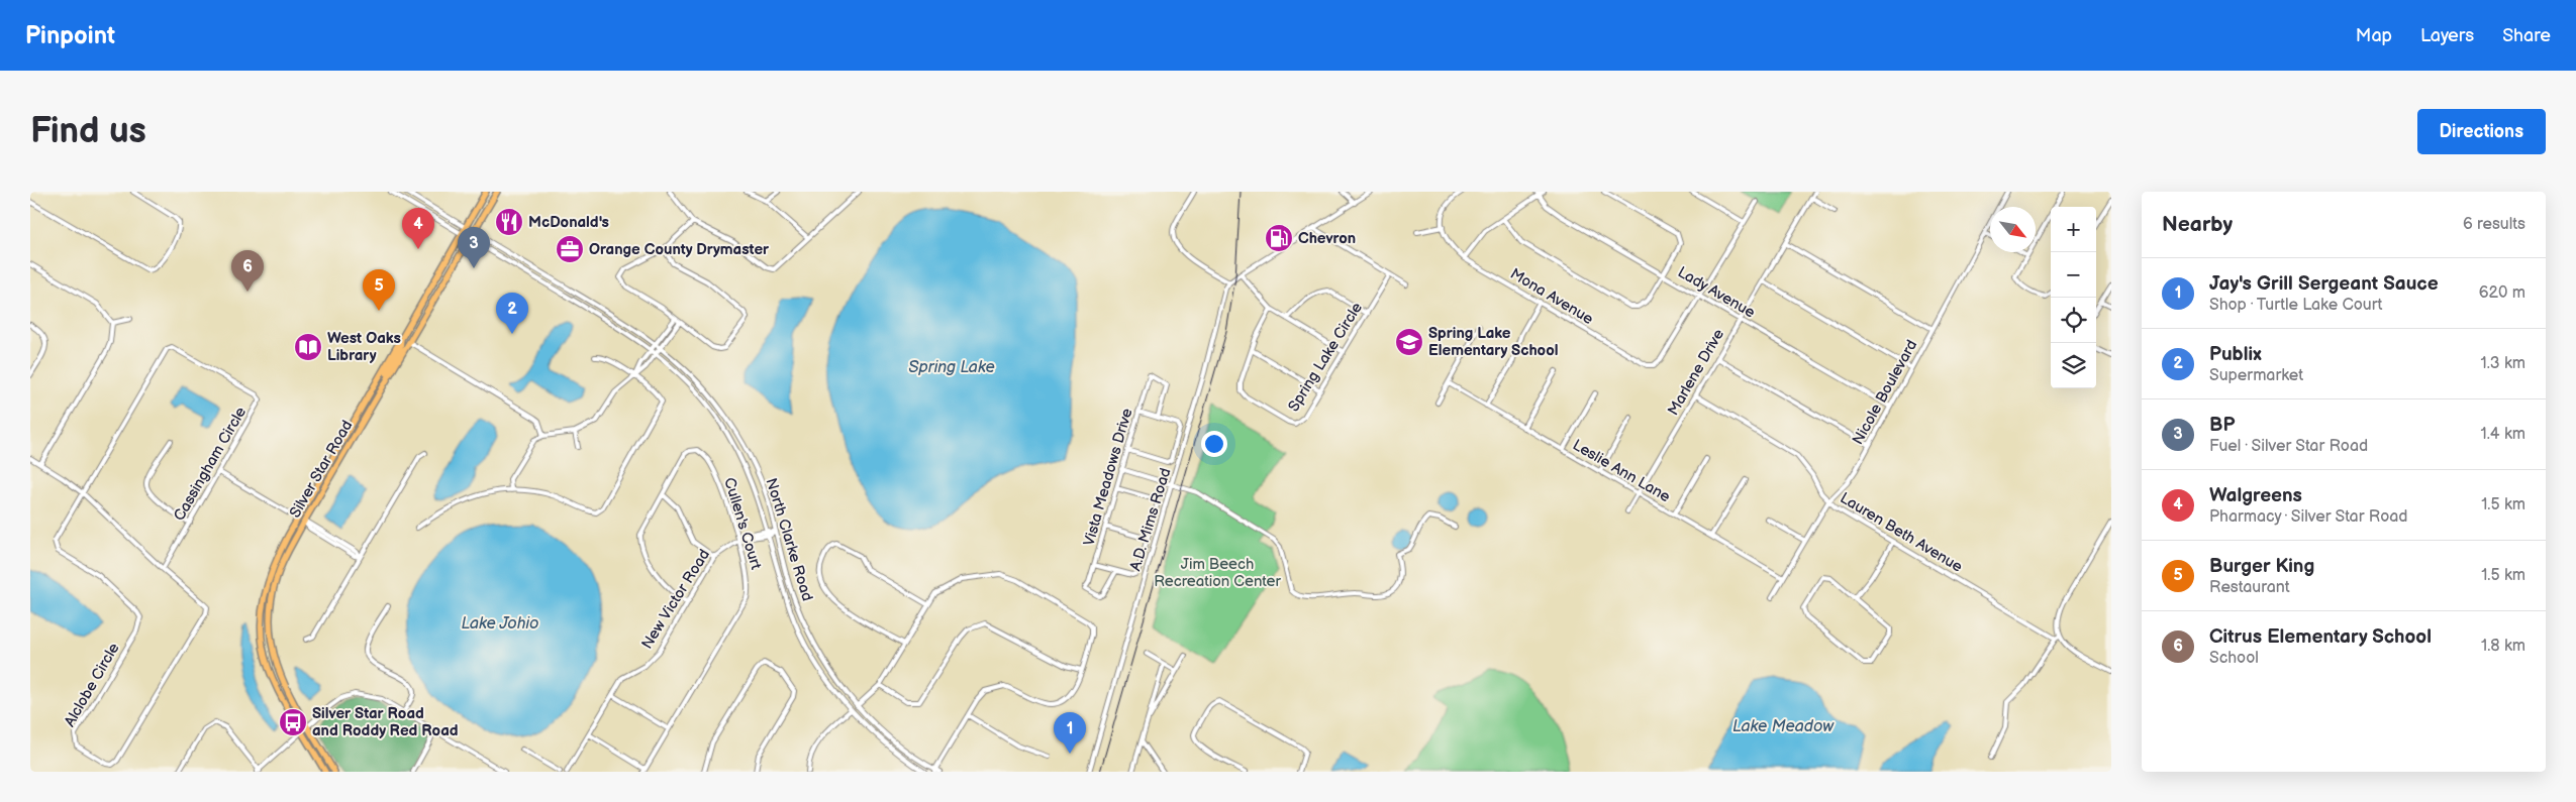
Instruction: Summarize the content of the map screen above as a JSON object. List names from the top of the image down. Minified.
{"streets":{"main road":["Silver Star Road"],"street":["Lady Avenue","Mona Avenue","Spring Lake Circle","Marlene Drive","Nicole Boulevard","Cassingham Circle","Leslie Ann Lane","Vista Meadows Drive","A.D. Mims Road","Cullen's Court","Lauren Beth Avenue","North Clarke Road","New Victor Road","Alclobe Circle"]},"crossings":[["Lady Avenue","Mona Avenue"],["Lady Avenue","Marlene Drive"],["Lady Avenue","Nicole Boulevard"],["Marlene Drive","Leslie Ann Lane"],["Marlene Drive","Lauren Beth Avenue"],["Nicole Boulevard","Leslie Ann Lane"],["Nicole Boulevard","Lauren Beth Avenue"],["Cassingham Circle","Alclobe Circle"],["Silver Star Road","North Clarke Road"],["Cullen's Court","New Victor Road"],["North Clarke Road","New Victor Road"]],"water":["Spring Lake","Lake Johio","Lake Meadow"],"parks":["Jim Beech Recreation Center"],"places":{"restaurant":["McDonald's"],"fuel station":["Chevron"],"office":["Orange County Drymaster"],"school or university":["Spring Lake Elementary School"],"library":["West Oaks Library"],"bus stop":["Silver Star Road and Roddy Red Road"]},"north":"bottom right","page":{"header":"Pinpoint","nav":["Map","Layers","Share"],"buttons":"Directions","title":"Find us","heading":["Nearby","6 results"],"map_buttons":["+","−"],"pins":["4","3","6","5","2","1"],"list":[{"mark":"1","name":"Jay's Grill Sergeant Sauce","note":"Shop · Turtle Lake Court","value":"620 m"},{"mark":"2","name":"Publix","note":"Supermarket","value":"1.3 km"},{"mark":"3","name":"BP","note":"Fuel · Silver Star Road","value":"1.4 km"},{"mark":"4","name":"Walgreens","note":"Pharmacy · Silver Star Road","value":"1.5 km"},{"mark":"5","name":"Burger King","note":"Restaurant","value":"1.5 km"},{"mark":"6","name":"Citrus Elementary School","note":"School","value":"1.8 km"}]}}
